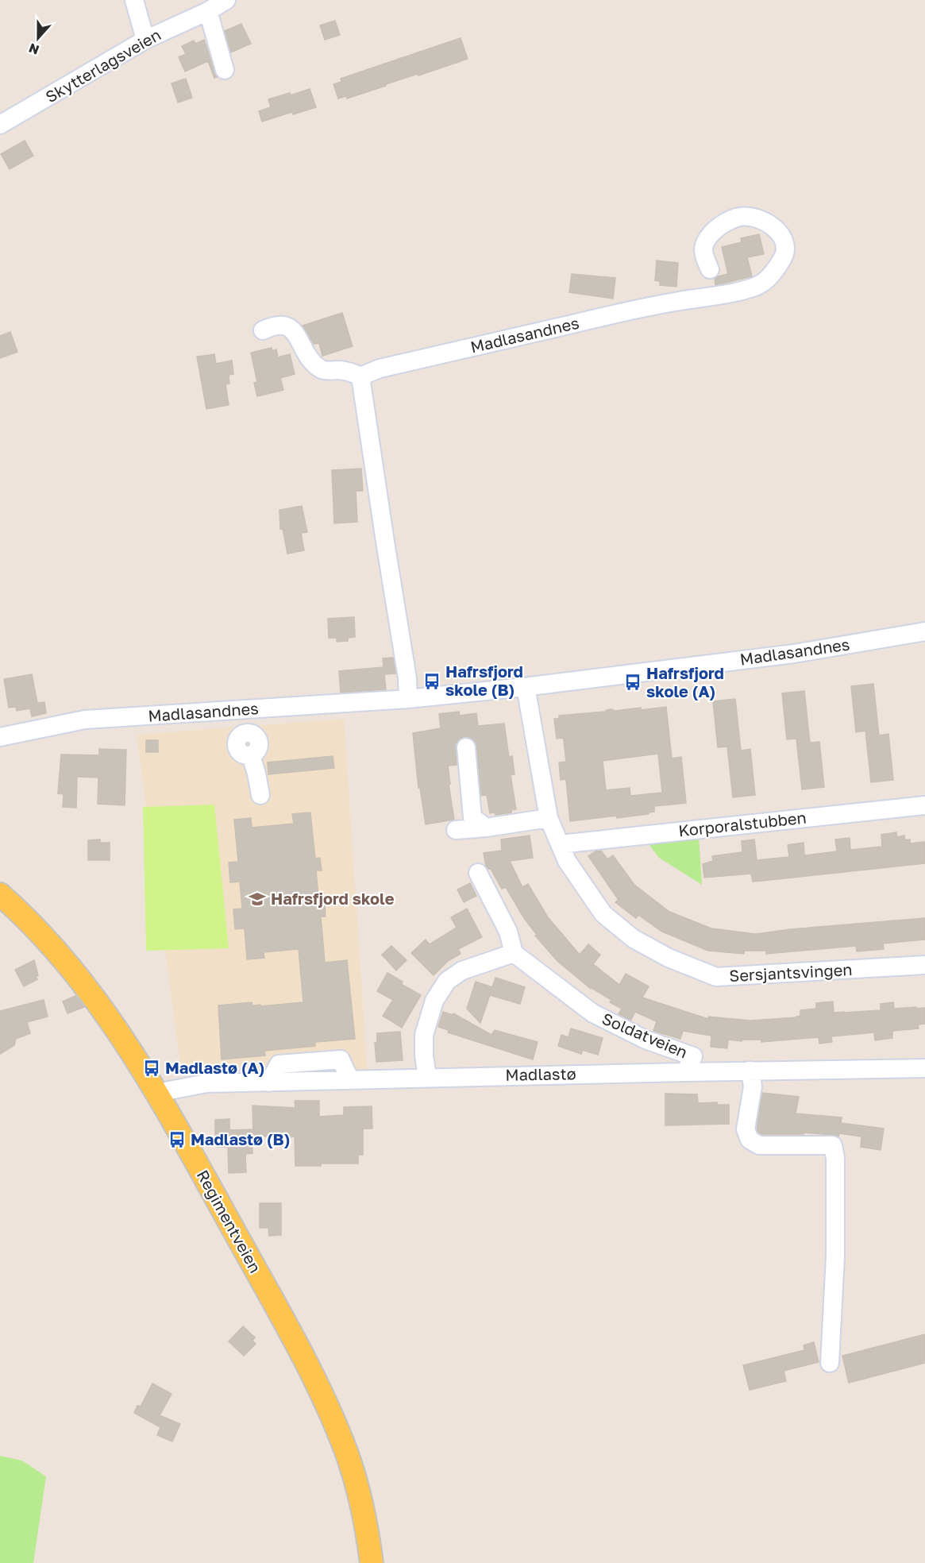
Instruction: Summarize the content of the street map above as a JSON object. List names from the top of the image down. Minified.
{"streets":{"main road":["Regimentveien"],"street":["Skytterlagsveien","Madlasandnes","Korporalstubben","Sersjantsvingen","Soldatveien","Madlastø"]},"crossings":[["Madlasandnes","Sersjantsvingen"],["Korporalstubben","Sersjantsvingen"],["Soldatveien","Madlastø"],["Madlastø","Regimentveien"]],"places":{"bus stop":["Hafrsfjord skole (B)","Hafrsfjord skole (A)","Madlastø (A)","Madlastø (B)"],"school or university":["Hafrsfjord skole"]},"north":"bottom"}
